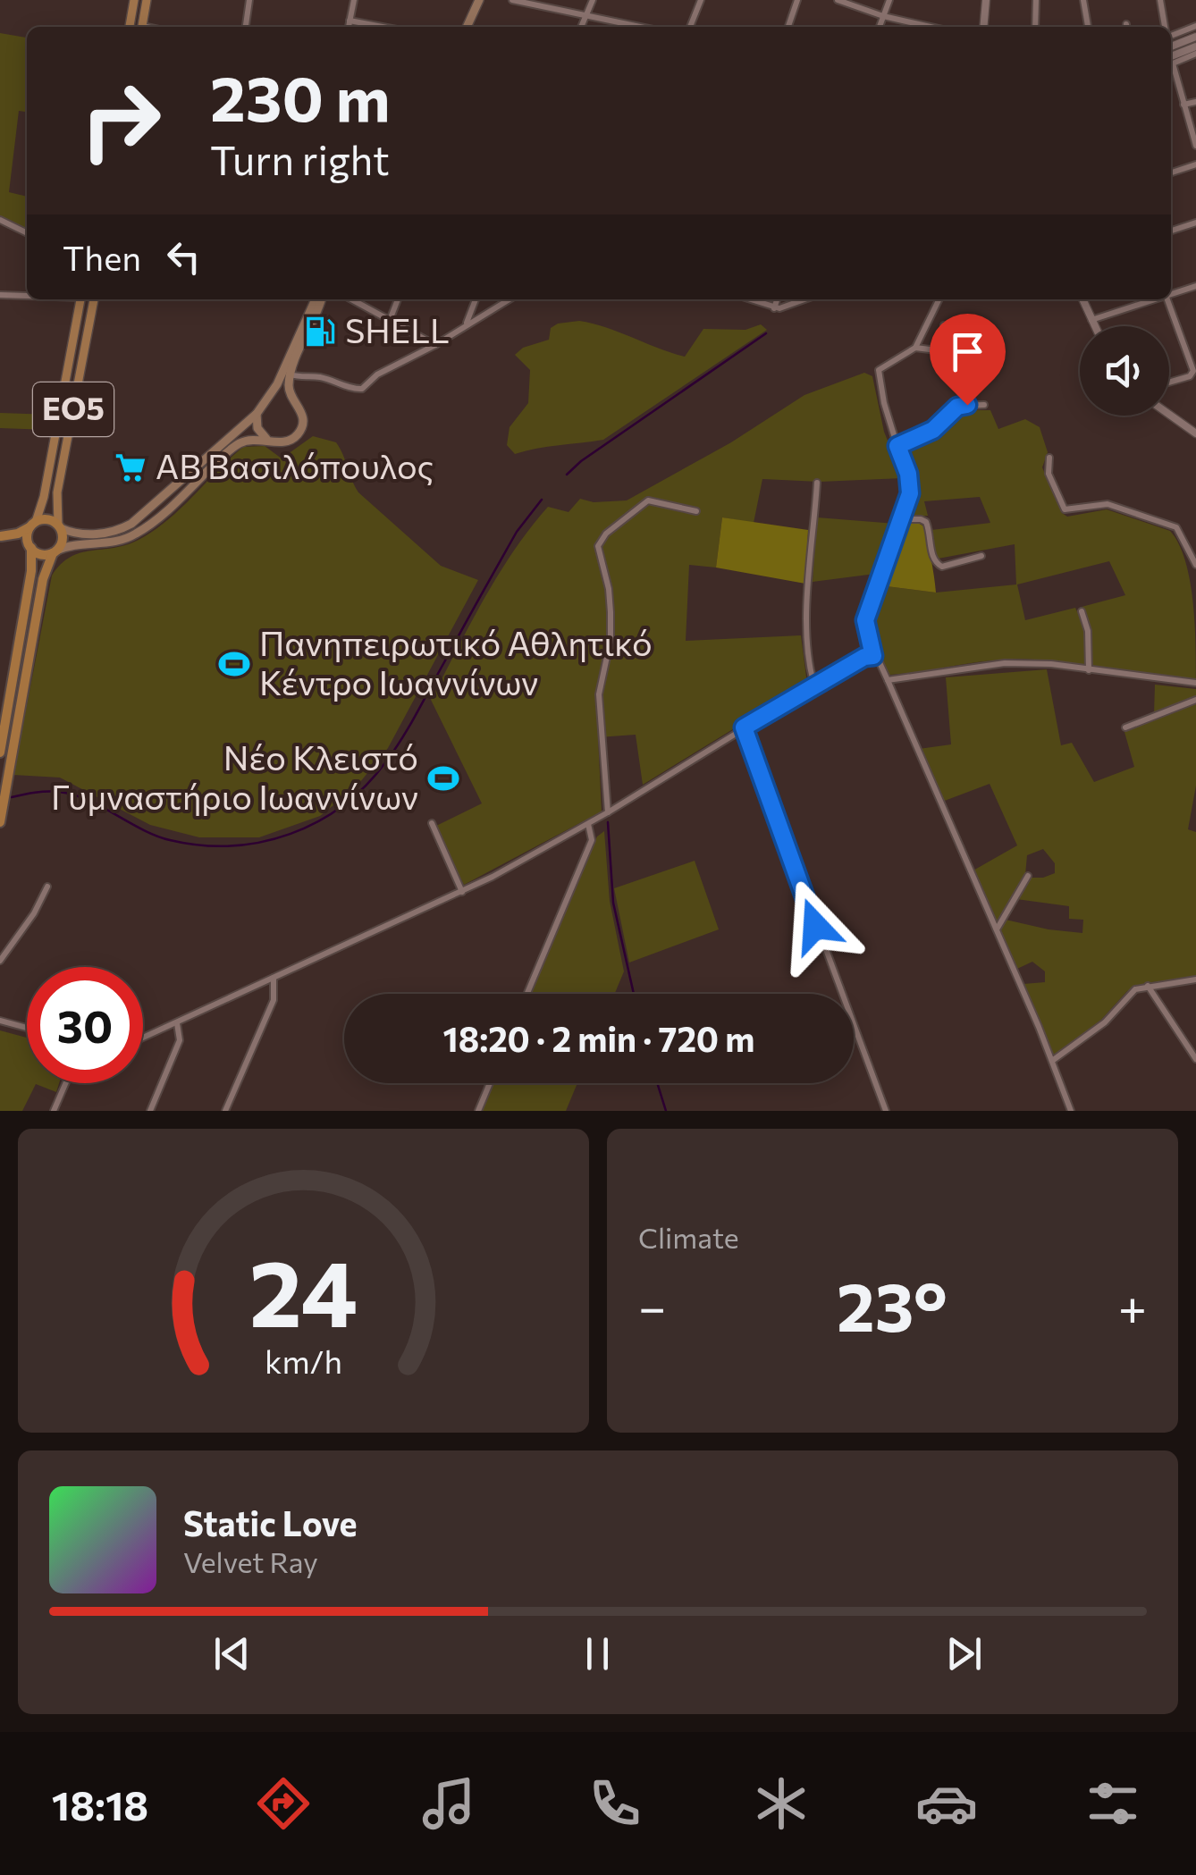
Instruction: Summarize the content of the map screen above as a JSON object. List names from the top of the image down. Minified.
{"streets":{"highway":["ΕΟ5"]},"places":{"fuel station":["SHELL"],"supermarket":["ΑΒ Βασιλόπουλος"],"sports":["Πανηπειρωτικό Αθλητικό Κέντρο Ιωαννίνων","Νέο Κλειστό Γυμναστήριο Ιωαννίνων"]},"page":{"turn":["230 m","Turn right"],"then":"Then","limit":"30","trip":"18:20 · 2 min · 720 m","tile":"Climate","heat":["−","23°","+"],"song":["Static Love","Velvet Ray"],"tabs":"18:18","gauge":["24","km/h"]}}
